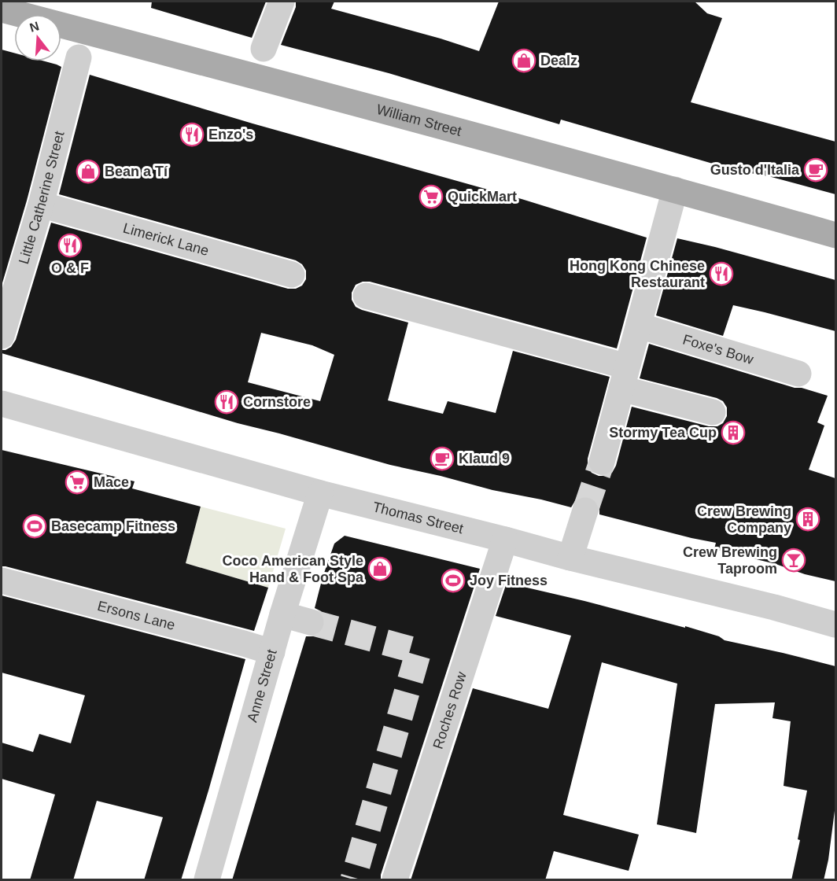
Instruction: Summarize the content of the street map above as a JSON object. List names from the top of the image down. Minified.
{"streets":{"main road":["William Street"],"street":["Little Catherine Street","Limerick Lane","Foxe's Bow","Thomas Street","Ersons Lane","Anne Street","Roches Row"]},"crossings":[["Little Catherine Street","Limerick Lane"],["Thomas Street","Anne Street"],["Thomas Street","Roches Row"],["Ersons Lane","Anne Street"]],"places":{"shop":["Dealz","Bean a Tí","Coco American Style Hand & Foot Spa"],"restaurant":["Enzo's","O & F","Hong Kong Chinese Restaurant","Cornstore"],"cafe":["Gusto d'Italia","Klaud 9"],"supermarket":["QuickMart","Mace"],"building":["Stormy Tea Cup","Crew Brewing Company"],"sports":["Basecamp Fitness","Joy Fitness"],"bar":["Crew Brewing Taproom"]},"north":"top"}
